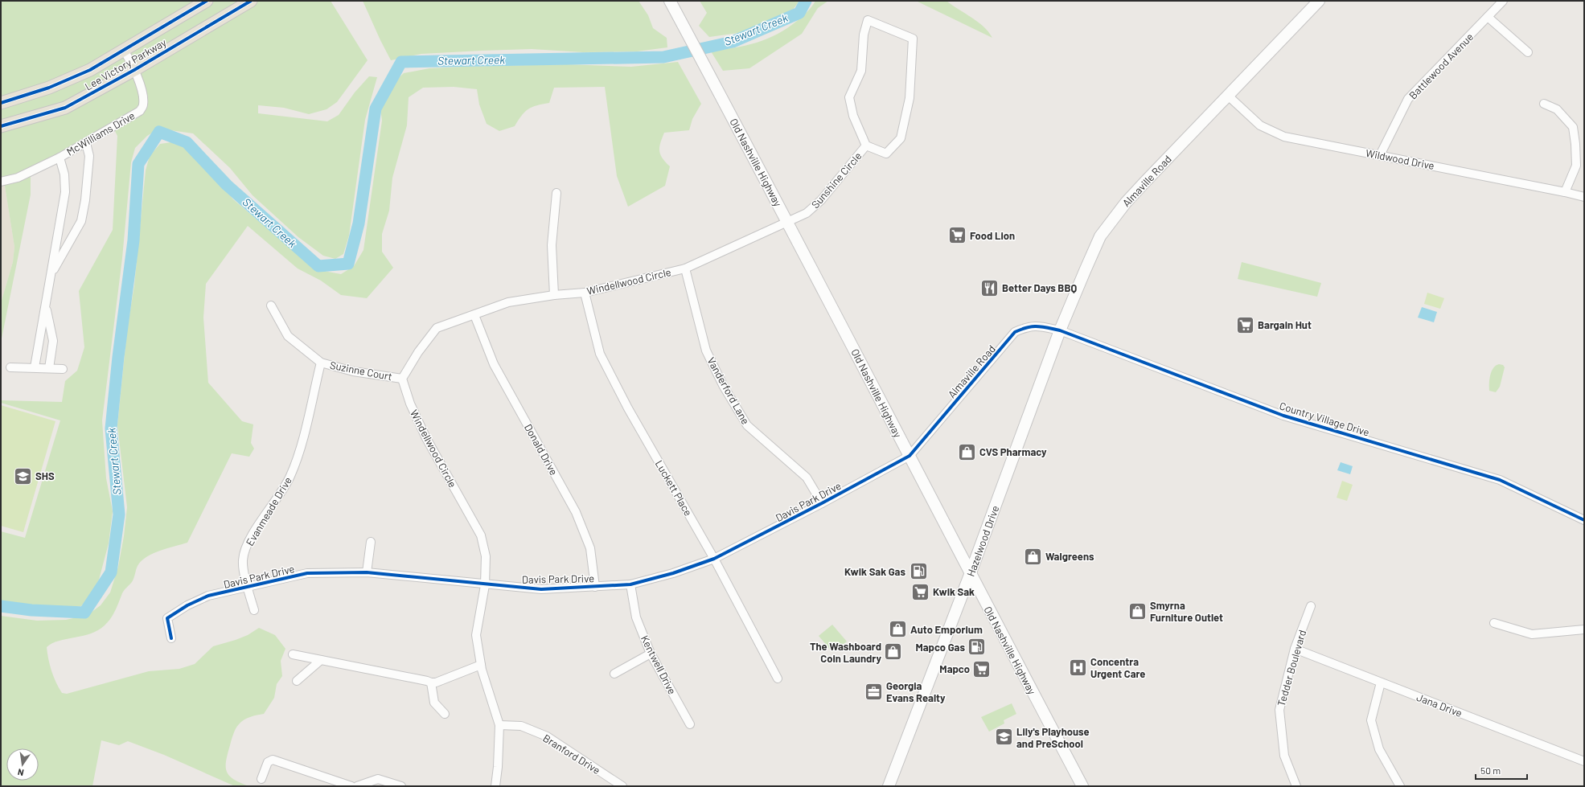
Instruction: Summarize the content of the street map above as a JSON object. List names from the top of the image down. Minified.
{"streets":{"main road":["Lee Victory Parkway"],"street":["Battlewood Avenue","McWilliams Drive","Wildwood Drive","Old Nashville Highway","Sunshine Circle","Almaville Road","Windellwood Circle","Suzinne Court","Vanderford Lane","Country Village Drive","Donald Drive","Luckett Place","Davis Park Drive","Evanmeade Drive","Hazelwood Drive","Kentwell Drive","Tedder Boulevard","Jana Drive","Branford Drive"]},"crossings":[["Lee Victory Parkway","McWilliams Drive"],["Battlewood Avenue","Wildwood Drive"],["Wildwood Drive","Almaville Road"],["Old Nashville Highway","Sunshine Circle"],["Old Nashville Highway","Almaville Road"],["Old Nashville Highway","Windellwood Circle"],["Old Nashville Highway","Davis Park Drive"],["Old Nashville Highway","Hazelwood Drive"],["Sunshine Circle","Windellwood Circle"],["Almaville Road","Country Village Drive"],["Almaville Road","Davis Park Drive"],["Almaville Road","Hazelwood Drive"],["Windellwood Circle","Suzinne Court"],["Windellwood Circle","Vanderford Lane"],["Windellwood Circle","Donald Drive"],["Windellwood Circle","Luckett Place"],["Windellwood Circle","Davis Park Drive"],["Windellwood Circle","Branford Drive"],["Suzinne Court","Evanmeade Drive"],["Vanderford Lane","Davis Park Drive"],["Country Village Drive","Hazelwood Drive"],["Donald Drive","Davis Park Drive"],["Luckett Place","Davis Park Drive"],["Davis Park Drive","Evanmeade Drive"],["Davis Park Drive","Kentwell Drive"],["Tedder Boulevard","Jana Drive"]],"water":["Stewart Creek"],"places":{"supermarket":["Food Lion","Bargain Hut","Kwik Sak","Mapco"],"restaurant":["Better Days BBQ"],"shop":["CVS Pharmacy","Walgreens","Smyrna Furniture Outlet","Auto Emporium","The Washboard Coin Laundry"],"school or university":["SHS","Lily's Playhouse and PreSchool"],"fuel station":["Kwik Sak Gas","Mapco Gas"],"hospital":["Concentra Urgent Care"],"office":["Georgia Evans Realty"]},"scale_bar":"50 m","north":"bottom"}
